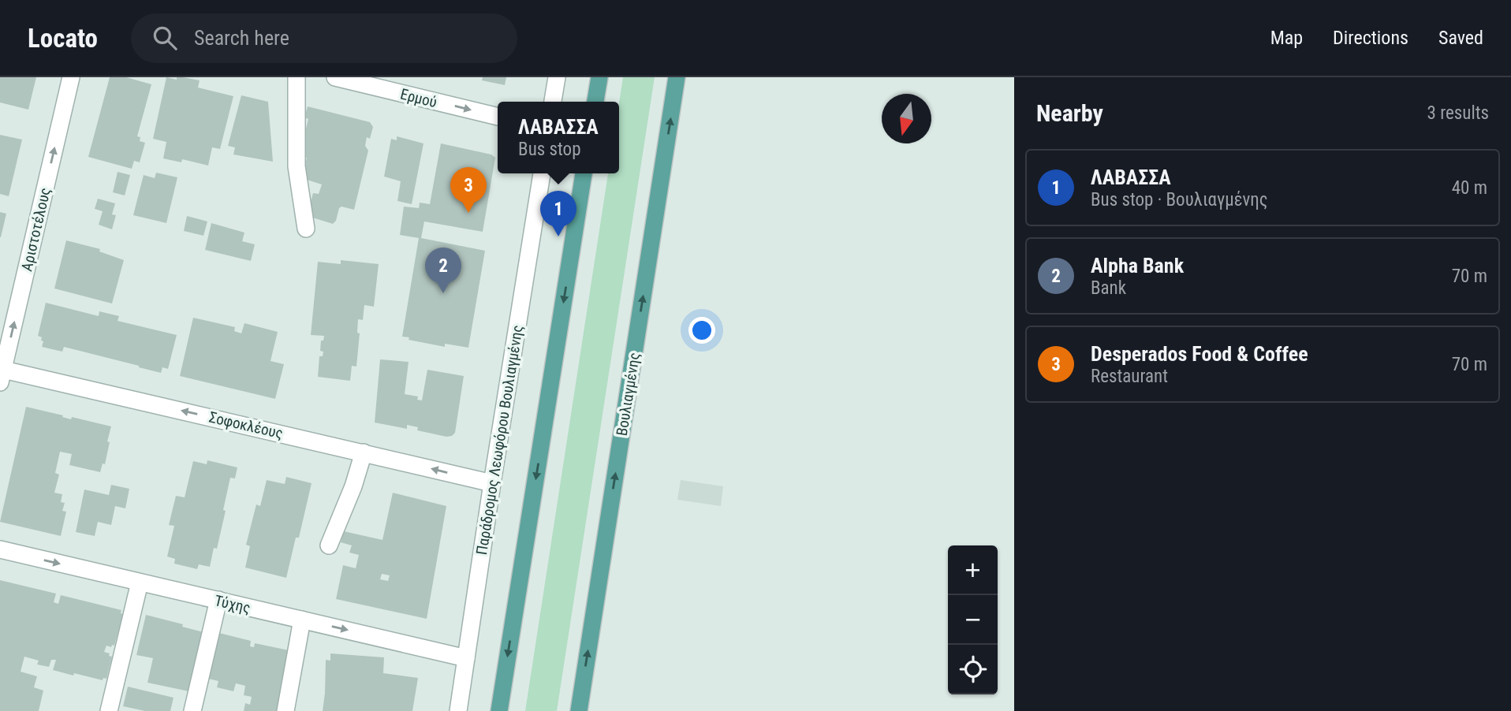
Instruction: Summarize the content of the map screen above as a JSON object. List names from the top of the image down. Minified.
{"streets":{"main road":["Βουλιαγμένης"],"street":["Ερμού","Αριστοτέλους","Σοφοκλέους","Παράδρομος Λεωφόρου Βουλιαγμένης","Τύχης"]},"crossings":[["Αριστοτέλους","Σοφοκλέους"],["Σοφοκλέους","Παράδρομος Λεωφόρου Βουλιαγμένης"],["Παράδρομος Λεωφόρου Βουλιαγμένης","Τύχης"]],"one_way":["Ερμού","Αριστοτέλους","Σοφοκλέους","Τύχης"],"north":"bottom","page":{"header":"Locato","search":"Search here","nav":["Map","Directions","Saved"],"heading":["Nearby","3 results"],"popup":["ΛΑΒΑΣΣΑ","Bus stop"],"list":[{"mark":"1","name":"ΛΑΒΑΣΣΑ","note":"Bus stop · Βουλιαγμένης","value":"40 m"},{"mark":"2","name":"Alpha Bank","note":"Bank","value":"70 m"},{"mark":"3","name":"Desperados Food & Coffee","note":"Restaurant","value":"70 m"}],"pins":["3","1","2"],"map_buttons":["+","−"]}}
